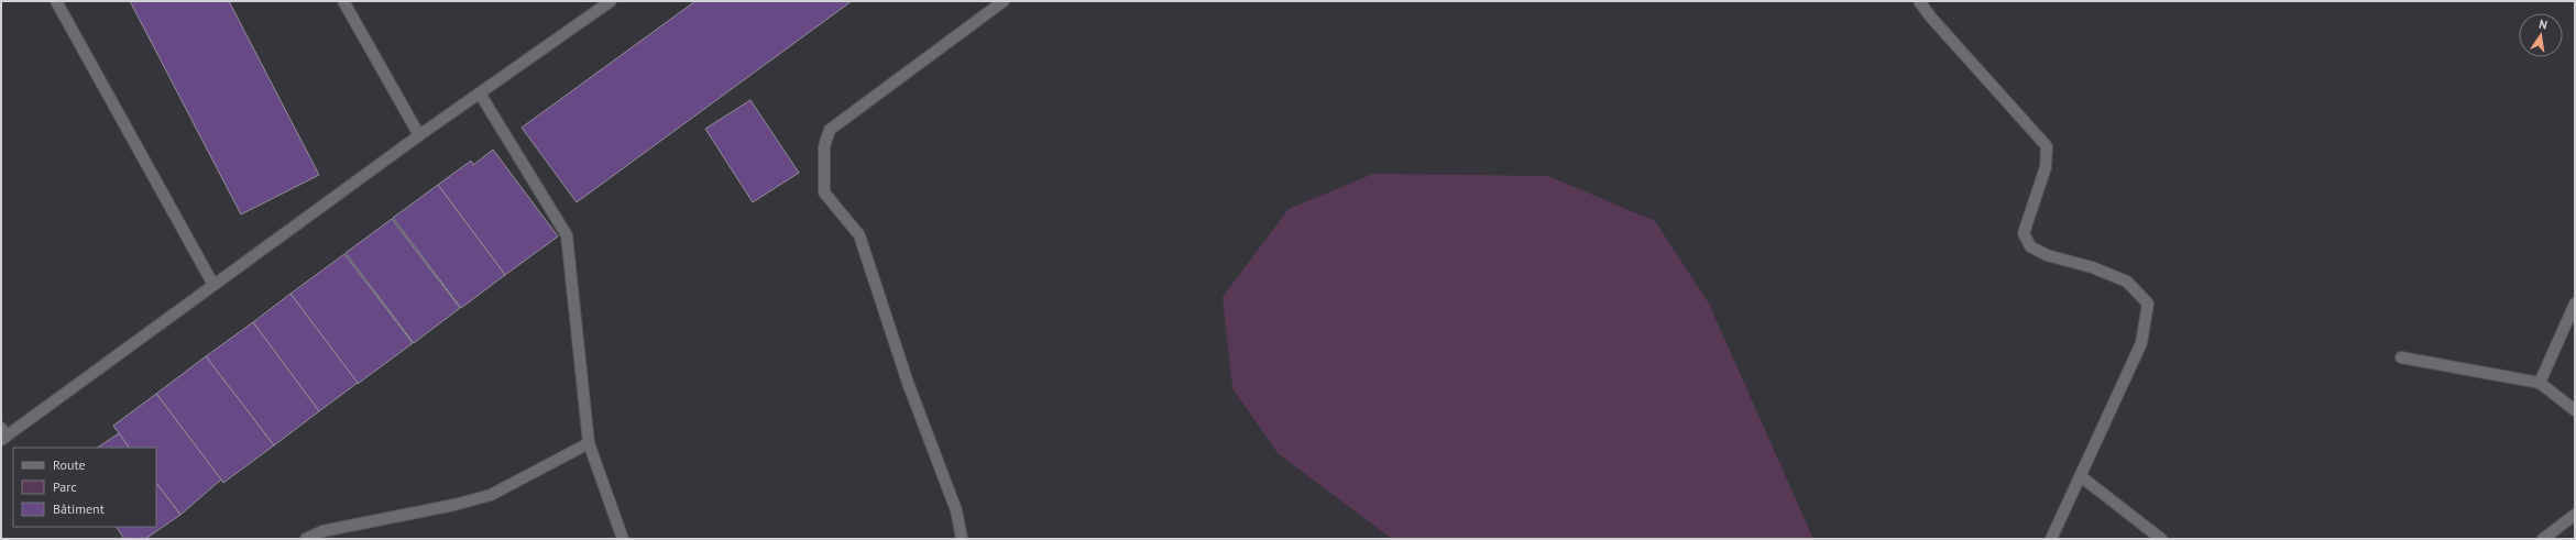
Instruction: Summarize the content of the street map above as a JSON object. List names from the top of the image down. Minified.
{"legend":["Route","Parc","Bâtiment"],"north":"top"}
